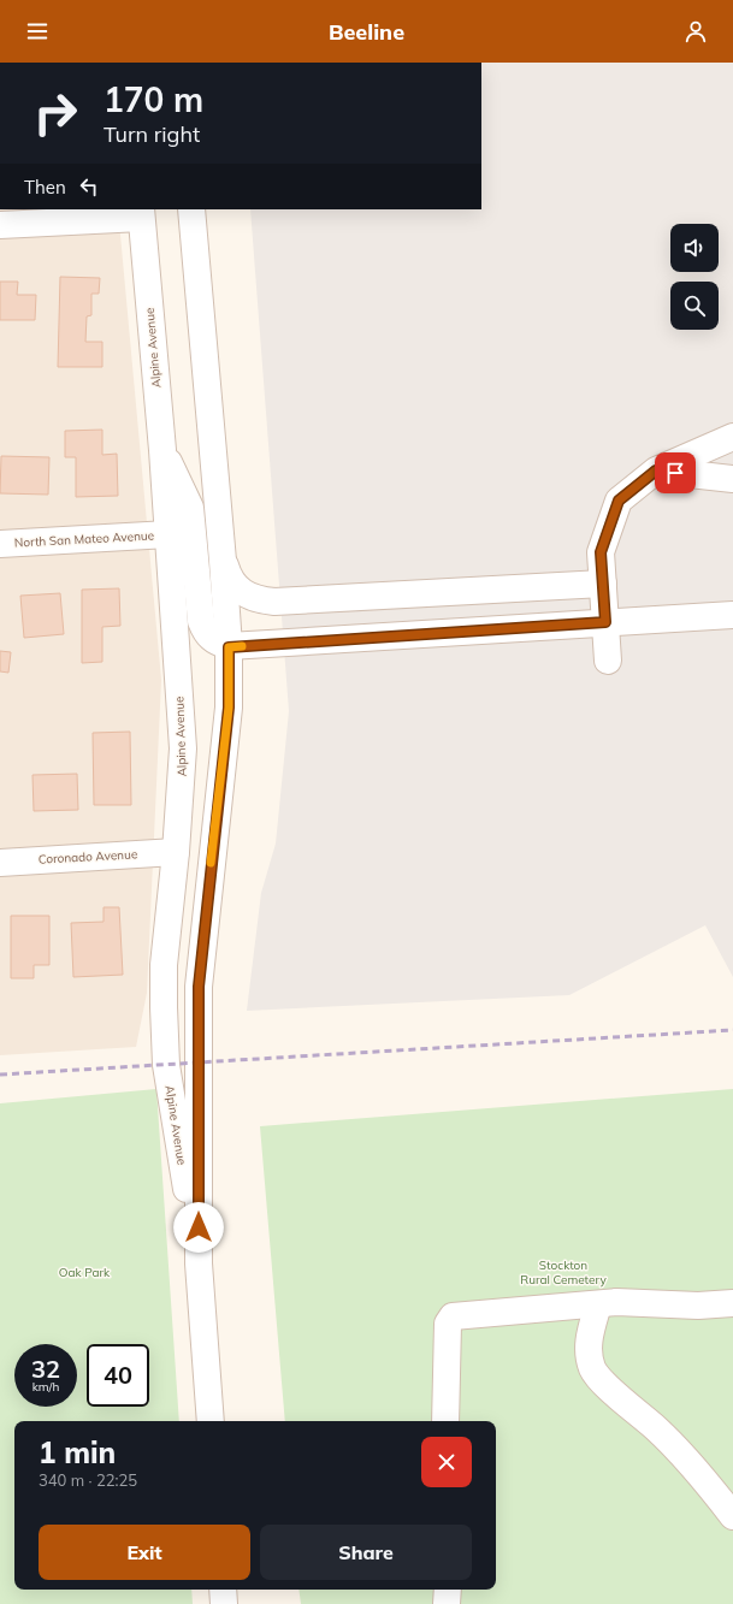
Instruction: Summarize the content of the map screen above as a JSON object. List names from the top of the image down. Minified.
{"streets":{"street":["Alpine Avenue","North San Mateo Avenue","Coronado Avenue"]},"crossings":[["Alpine Avenue","North San Mateo Avenue"],["Alpine Avenue","Coronado Avenue"]],"parks":["Stockton Rural Cemetery","Oak Park"],"page":{"header":"Beeline","turn":["170 m","Turn right"],"then":"Then","speed":"32 km/h","limit":"40","heading":["1 min","340 m · 22:25"],"buttons":["Exit","Share"]}}
